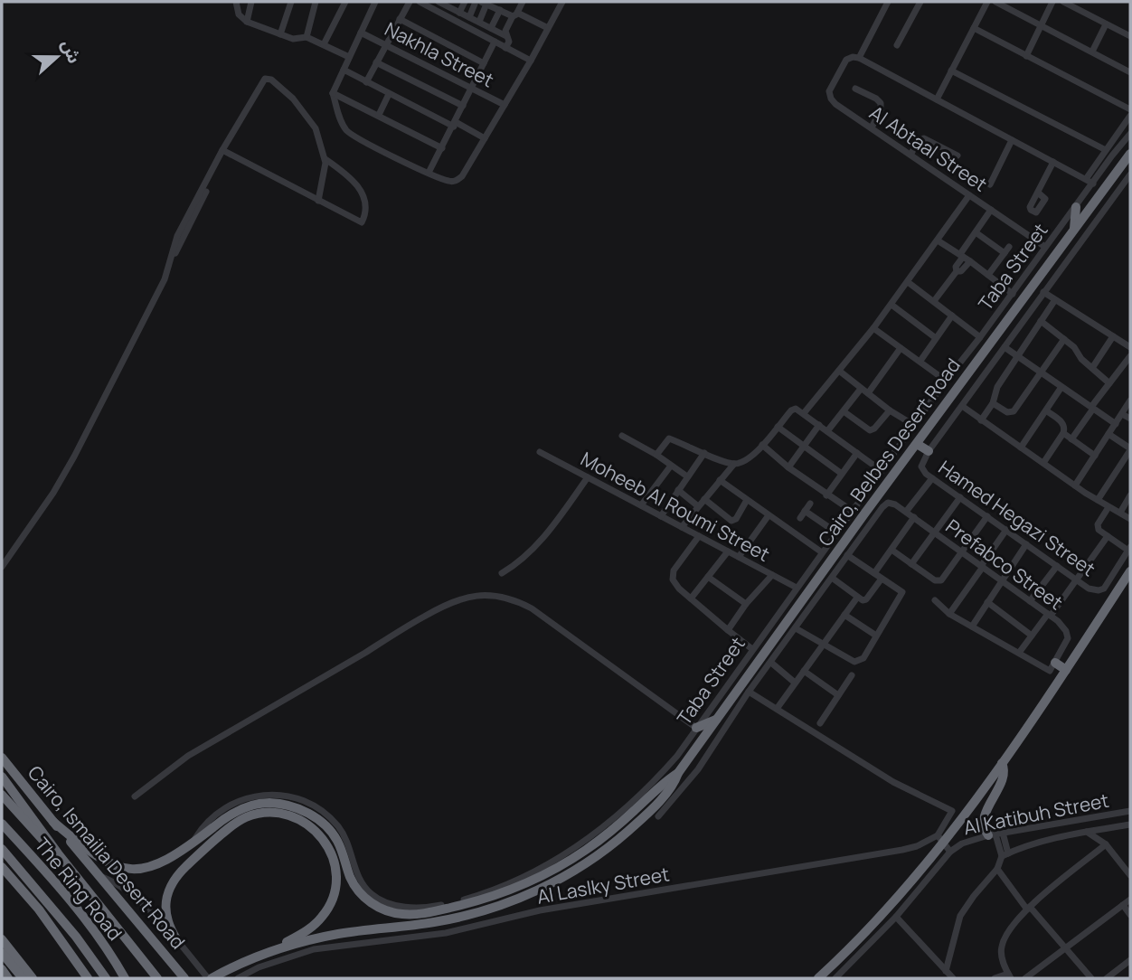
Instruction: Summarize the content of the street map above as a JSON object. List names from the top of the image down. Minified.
{"streets":{"highway":["Cairo, Belbes Desert Road","Cairo, Ismailia Desert Road","The Ring Road"],"street":["Nakhla Street","Al Abtaal Street","Taba Street","Moheeb Al Roumi Street","Hamed Hegazi Street","Prefabco Street","Al Katibuh Street","Al Laslky Street"]},"crossings":[["Al Abtaal Street","Taba Street"],["Taba Street","Moheeb Al Roumi Street"],["Cairo, Belbes Desert Road","Prefabco Street"]],"north":"right"}
